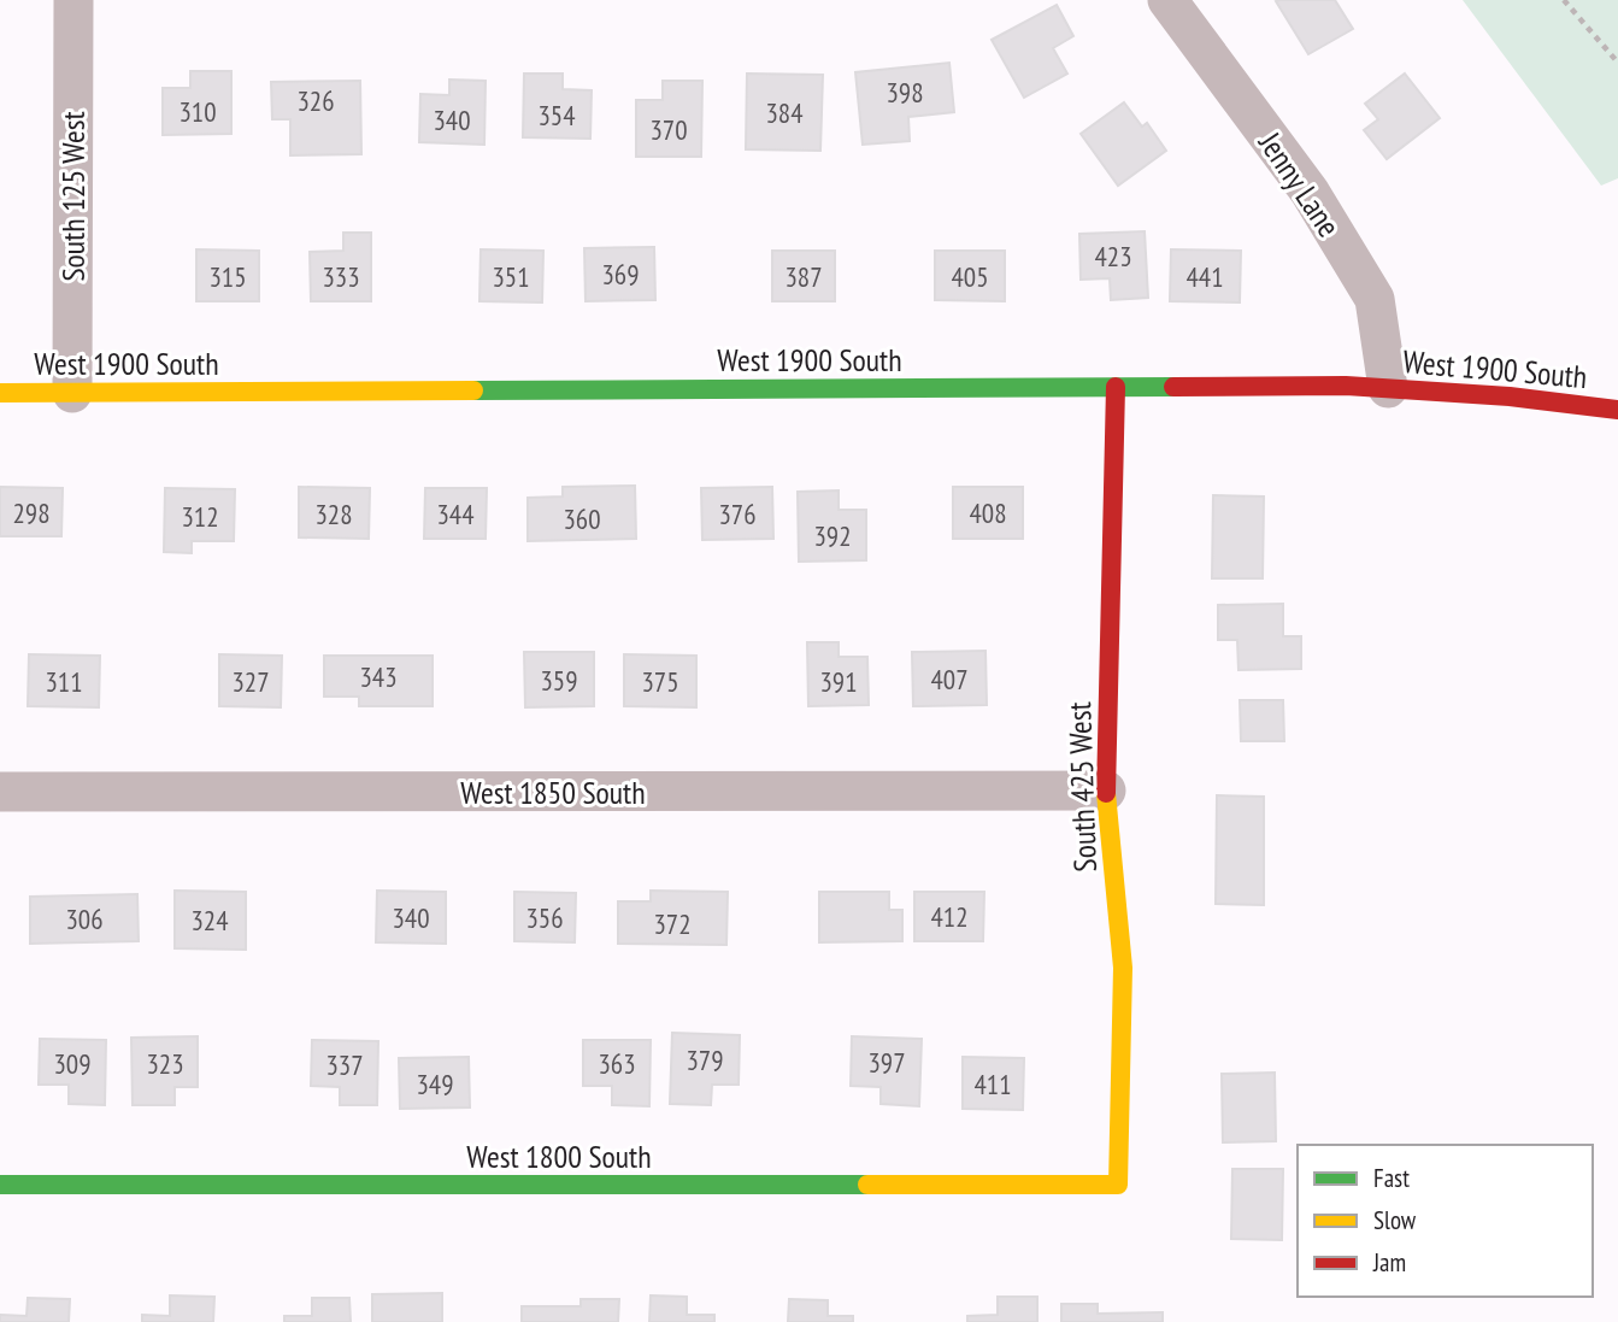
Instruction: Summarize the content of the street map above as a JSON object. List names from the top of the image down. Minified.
{"streets":{"street":["Jenny Lane","South 125 West","West 1900 South","South 425 West","West 1850 South","West 1800 South"]},"crossings":[["Jenny Lane","West 1900 South"],["South 125 West","West 1900 South"],["West 1900 South","South 425 West"],["South 425 West","West 1850 South"],["South 425 West","West 1800 South"]],"house_numbers":["398","326","310","384","354","340","370","423","369","315","333","351","387","405","441","298","408","328","344","376","312","360","392","343","407","359","311","327","375","391","412","340","356","306","324","372","379","397","309","323","363","337","349","411"],"legend":["Fast","Slow","Jam"]}
